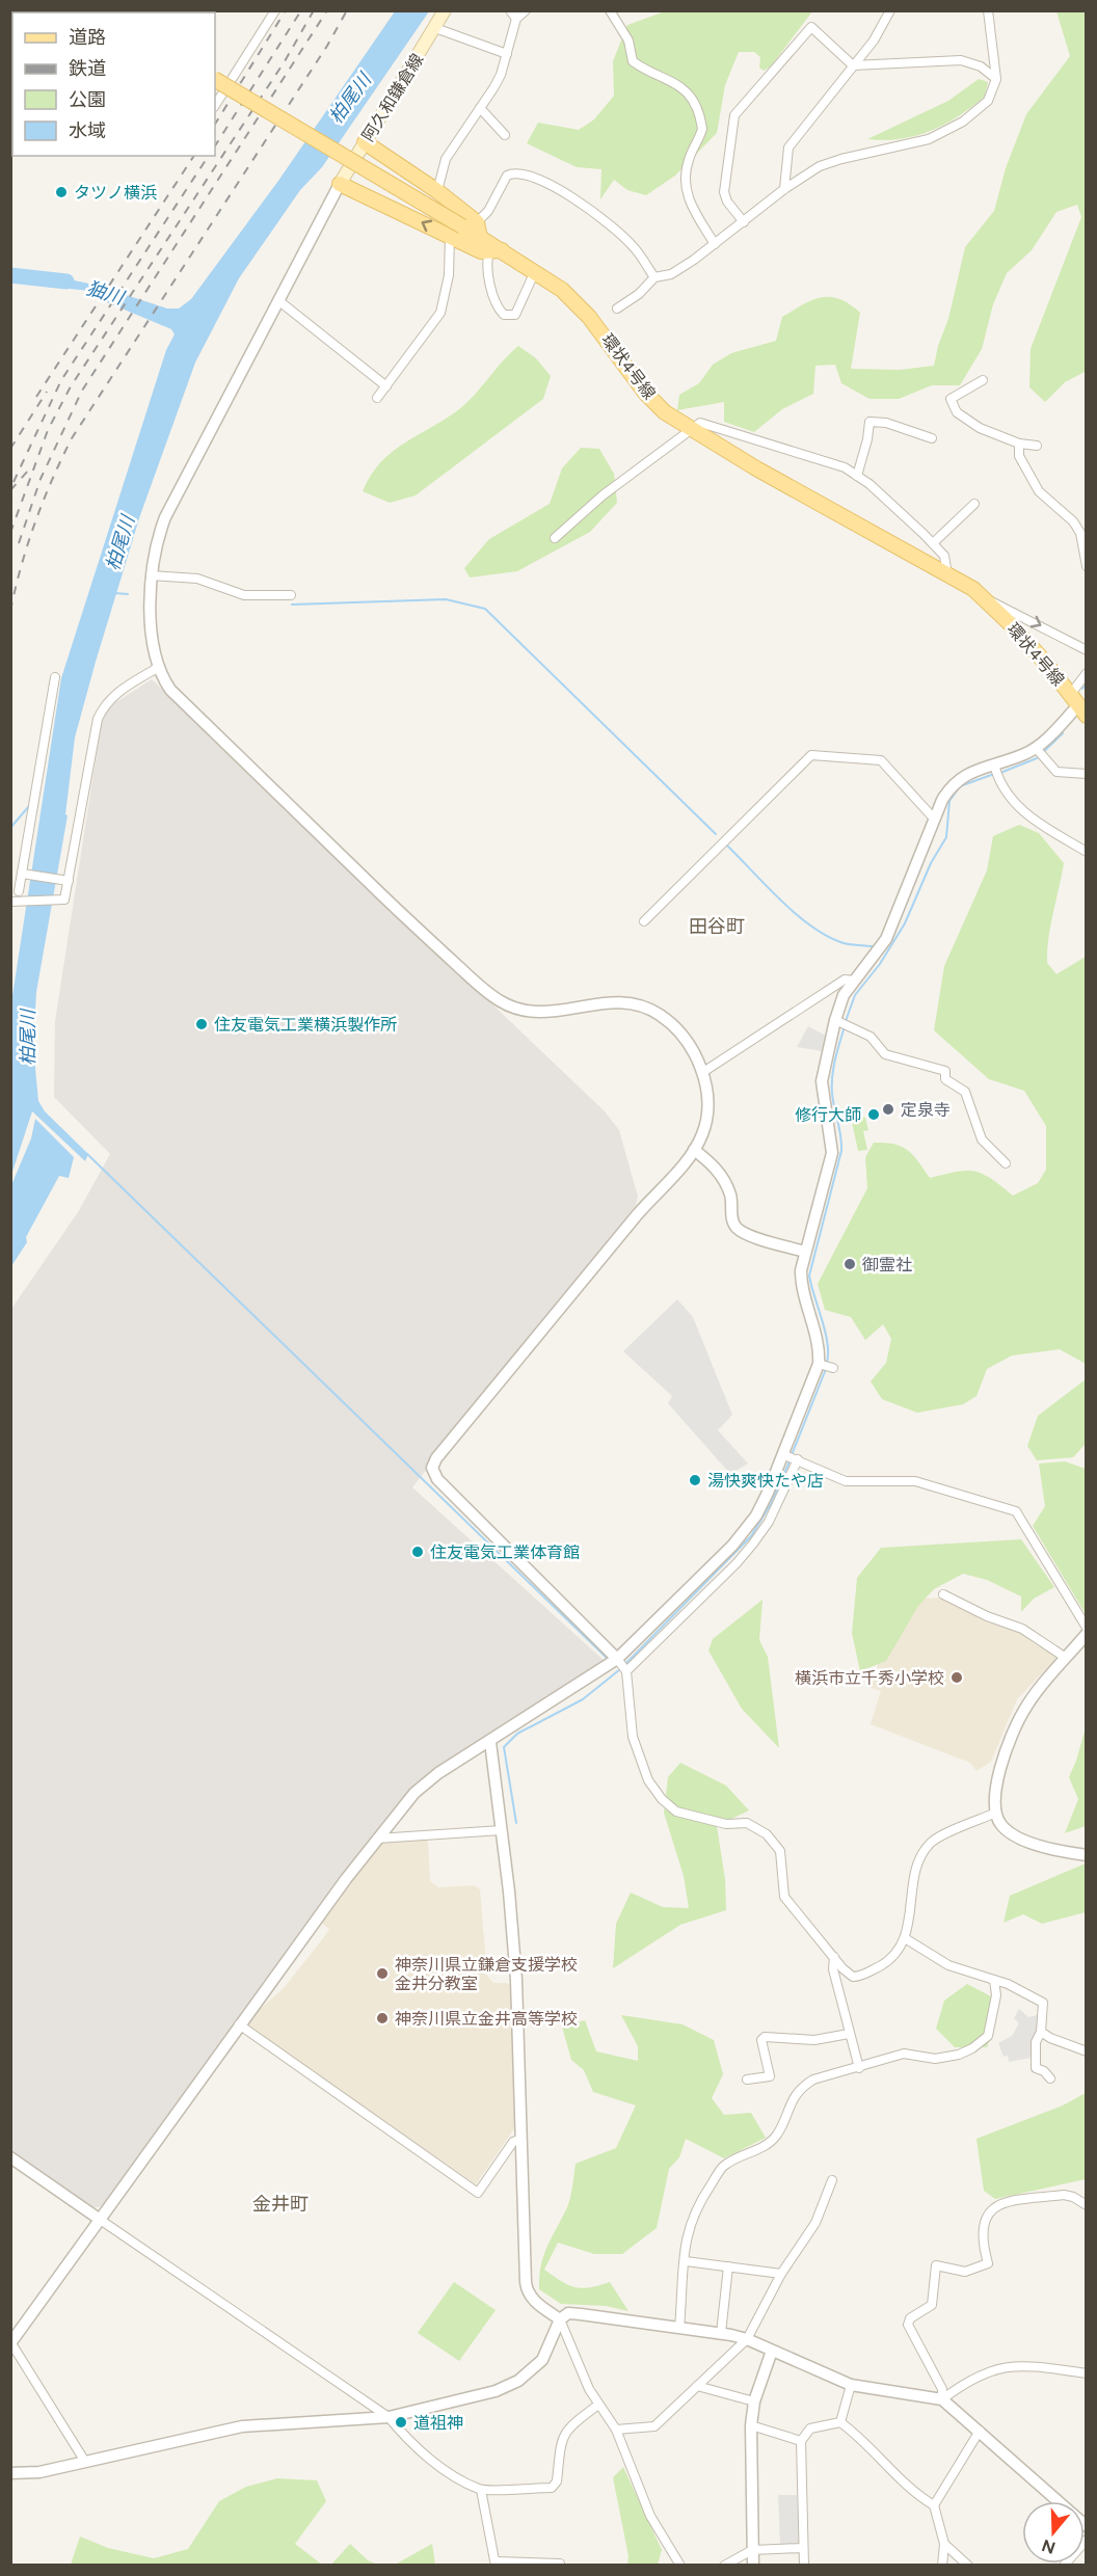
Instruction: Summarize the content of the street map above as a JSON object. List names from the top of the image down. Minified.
{"streets":{"main road":["阿久和鎌倉線","環状4号線"]},"districts":["田谷町","金井町"],"water":["柏尾川","㹨川"],"places":["タツノ横浜","住友電気工業横浜製作所","定泉寺","修行大師","御霊社","湯快爽快たや店","住友電気工業体育館","横浜市立千秀小学校","神奈川県立鎌倉支援学校 金井分教室","神奈川県立金井高等学校","道祖神"],"legend":["道路","鉄道","公園","水域"],"north":"bottom"}
